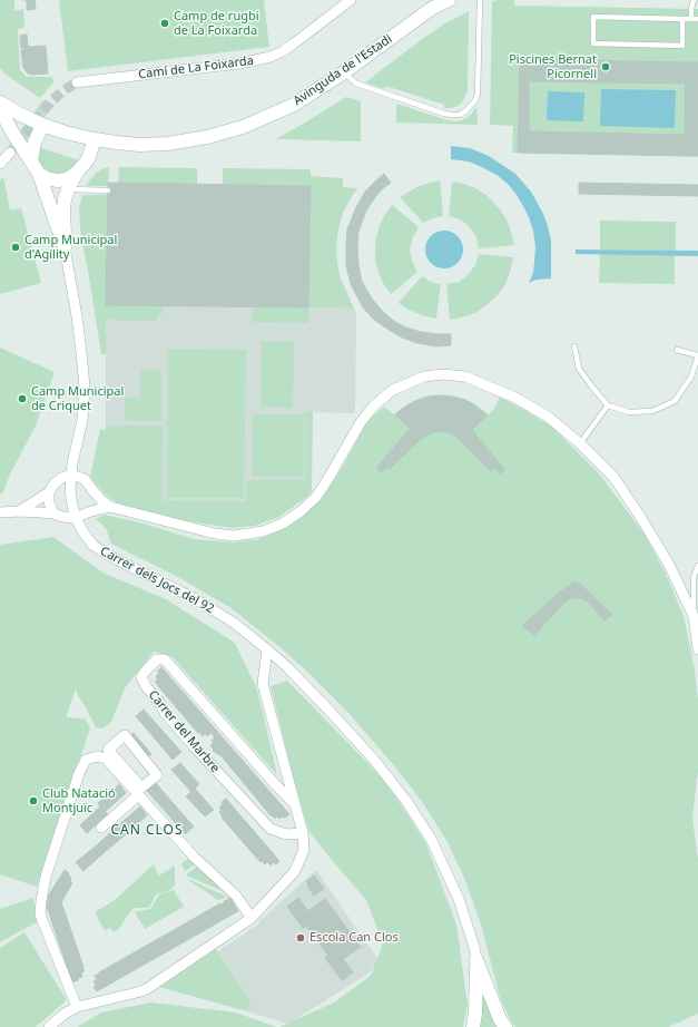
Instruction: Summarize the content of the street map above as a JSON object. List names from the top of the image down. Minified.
{"streets":{"street":["Camí de La Foixarda","Avinguda de l'Estadi","Carrer dels Jocs del 92","Carrer del Marbre"]},"districts":["CAN CLOS"],"places":["Camp de rugbi de La Foixarda","Piscines Bernat Picornell","Camp Municipal d'Agility","Camp Municipal de Criquet","Club Natació Montjuïc","Escola Can Clos"]}
